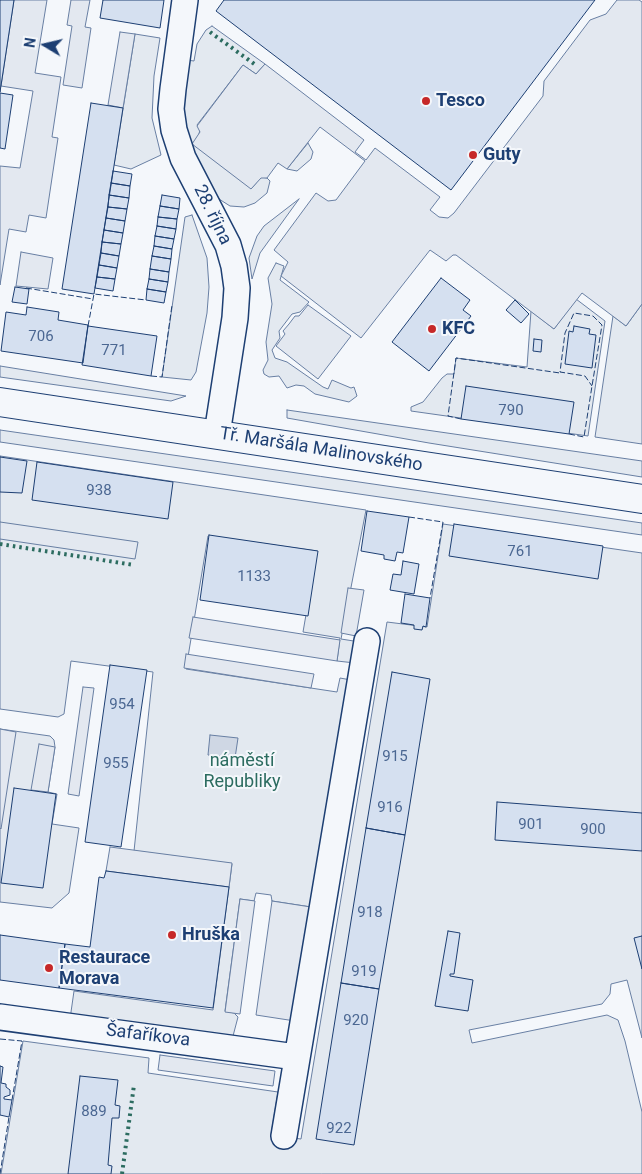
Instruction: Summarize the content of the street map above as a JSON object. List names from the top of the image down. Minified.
{"streets":{"main road":["Tř. Maršála Malinovského"],"street":["28. října","Šafaříkova"]},"crossings":[["28. října","Tř. Maršála Malinovského"]],"parks":["náměstí Republiky"],"places":["Tesco","Guty","KFC","Hruška","Restaurace Morava"],"house_numbers":["706","771","790","938","761","1133","954","915","955","916","901","900","918","919","920","889","922"],"north":"left"}
